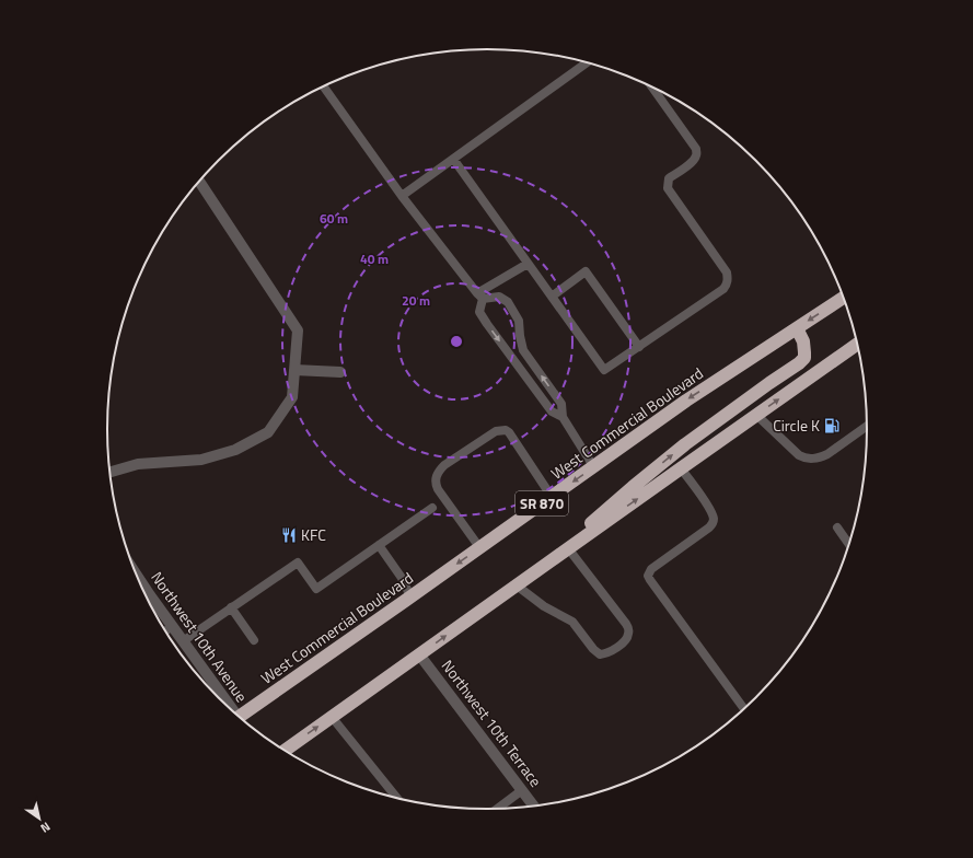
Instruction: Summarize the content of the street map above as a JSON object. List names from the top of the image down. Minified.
{"streets":{"highway":["West Commercial Boulevard","SR 870"],"street":["Northwest 10th Avenue","Northwest 10th Terrace"]},"places":{"fuel station":["Circle K"],"restaurant":["KFC"]},"north":"bottom right","rings":["60 m","40 m","20 m"]}
